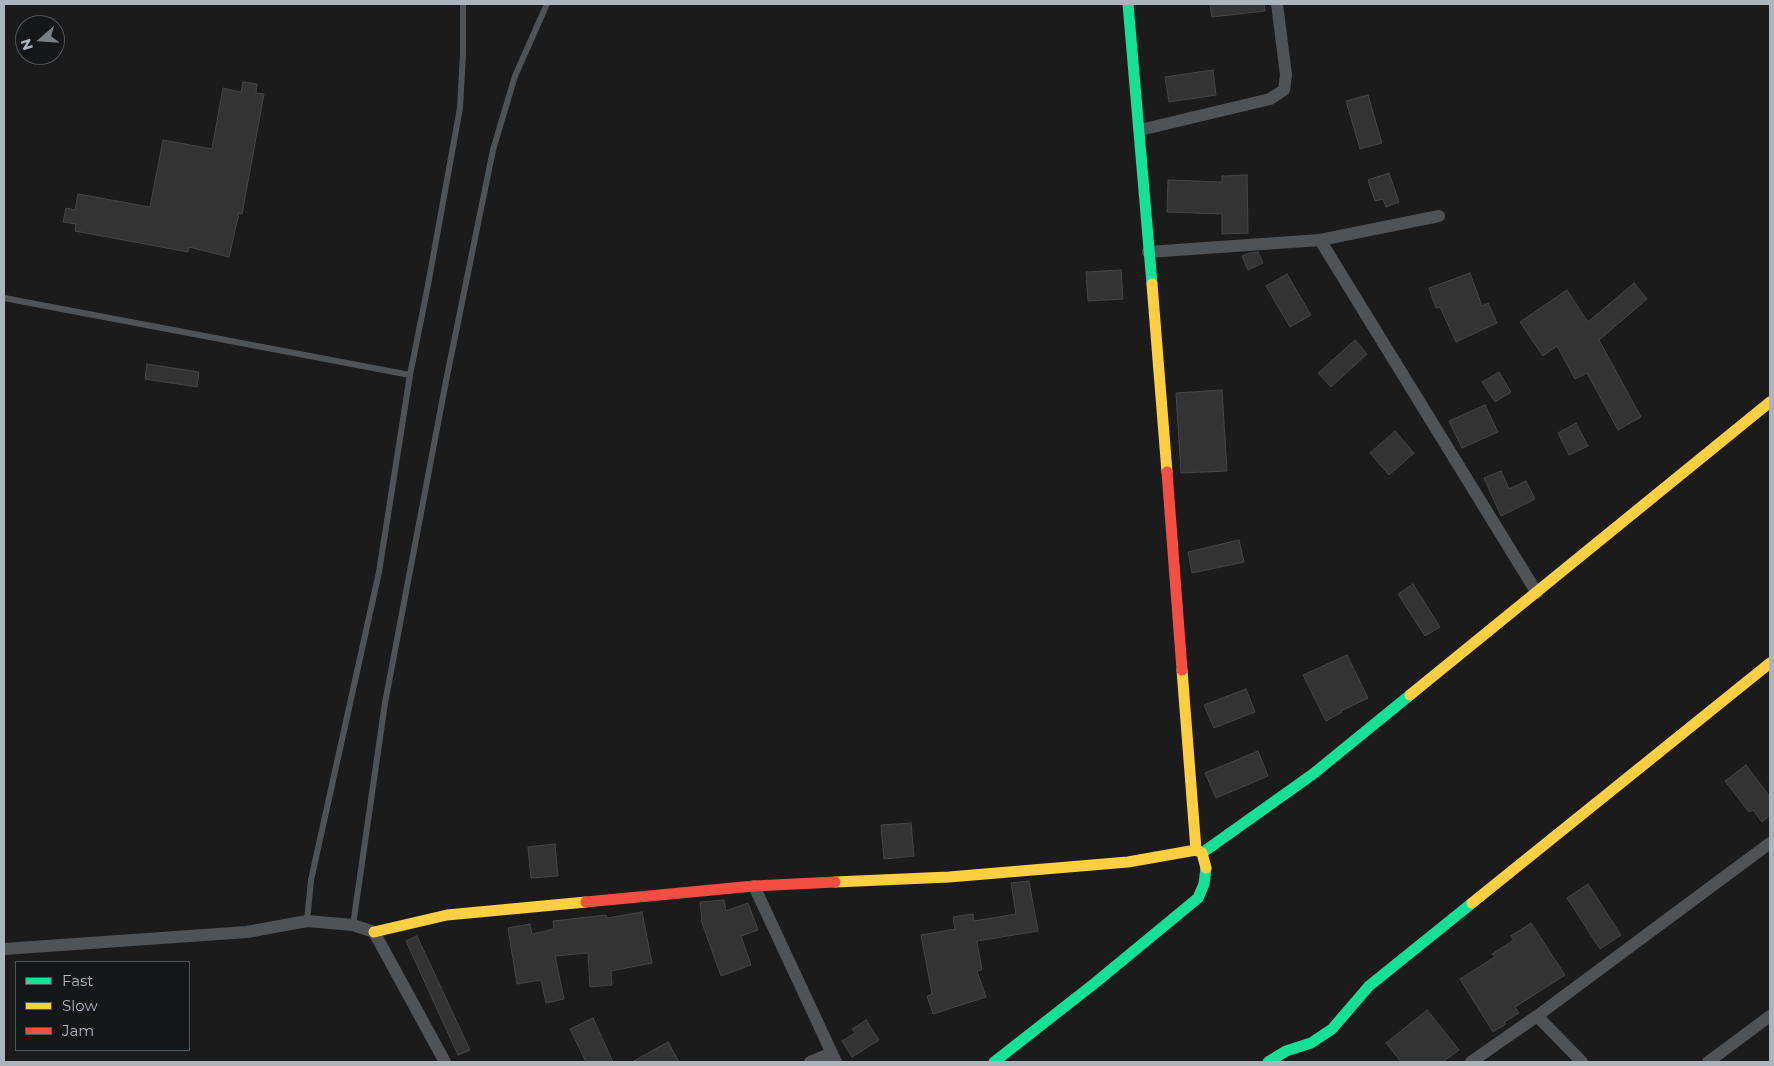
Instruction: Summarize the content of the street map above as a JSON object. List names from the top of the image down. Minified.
{"legend":["Fast","Slow","Jam"],"north":"left"}
